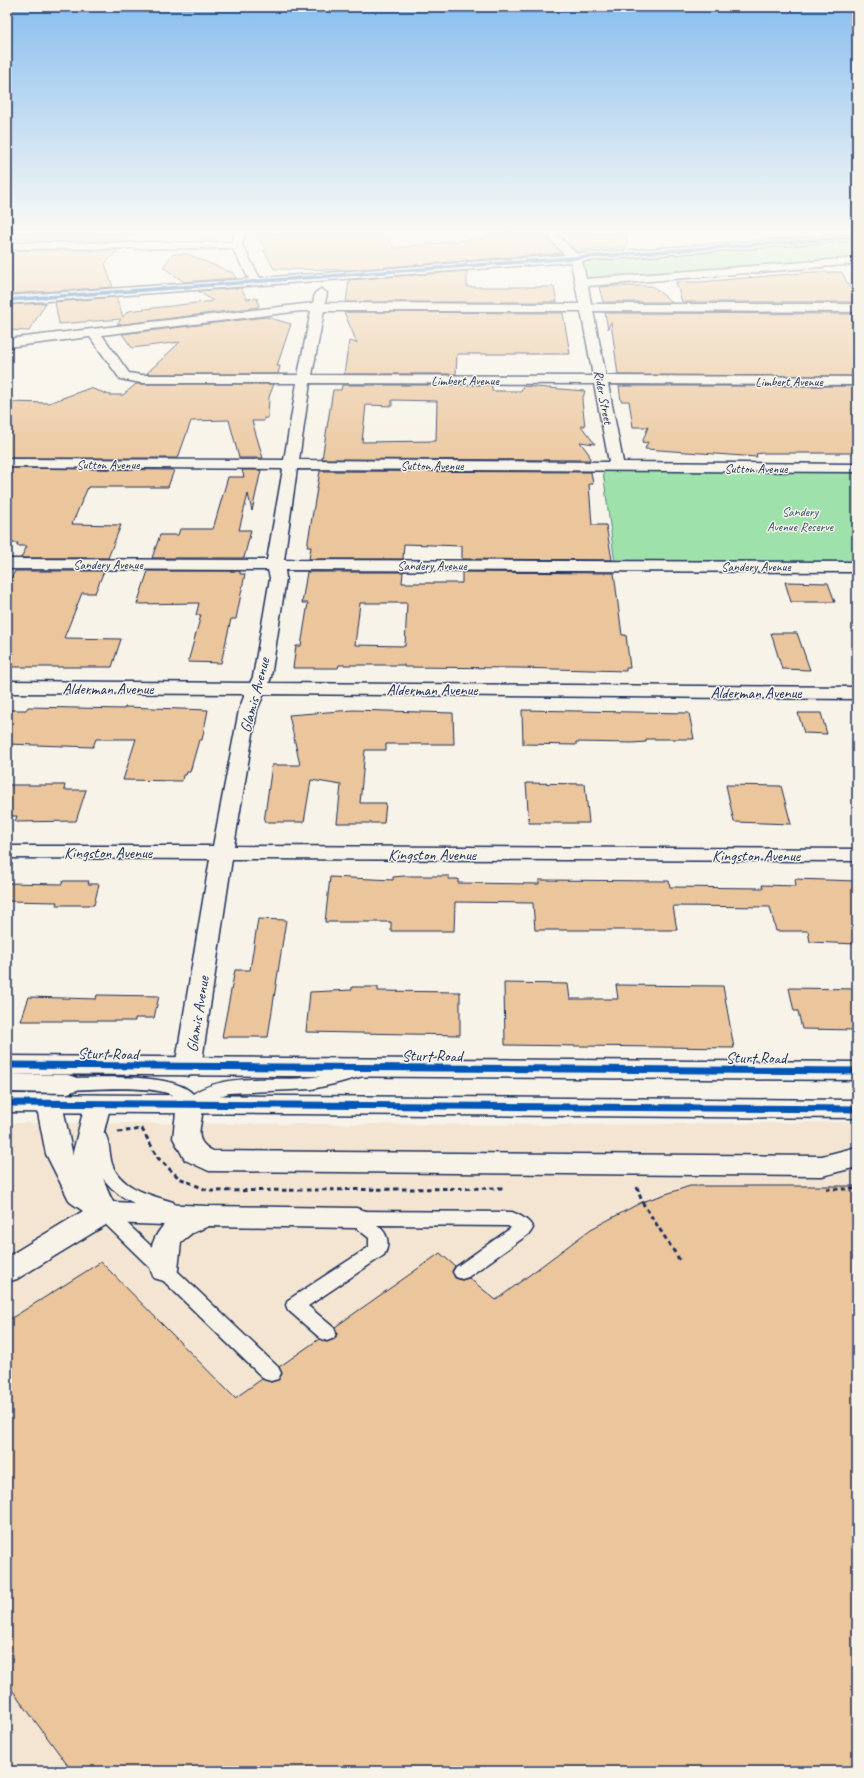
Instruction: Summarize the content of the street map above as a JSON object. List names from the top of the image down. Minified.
{"streets":{"street":["Limbert Avenue","Rider Street","Sutton Avenue","Sandery Avenue","Alderman Avenue","Glamis Avenue","Kingston Avenue","Sturt Road"]},"crossings":[["Limbert Avenue","Rider Street"],["Limbert Avenue","Glamis Avenue"],["Rider Street","Sutton Avenue"],["Sutton Avenue","Glamis Avenue"],["Sandery Avenue","Glamis Avenue"],["Alderman Avenue","Glamis Avenue"],["Glamis Avenue","Kingston Avenue"],["Glamis Avenue","Sturt Road"]],"parks":["Sandery Avenue Reserve"]}
